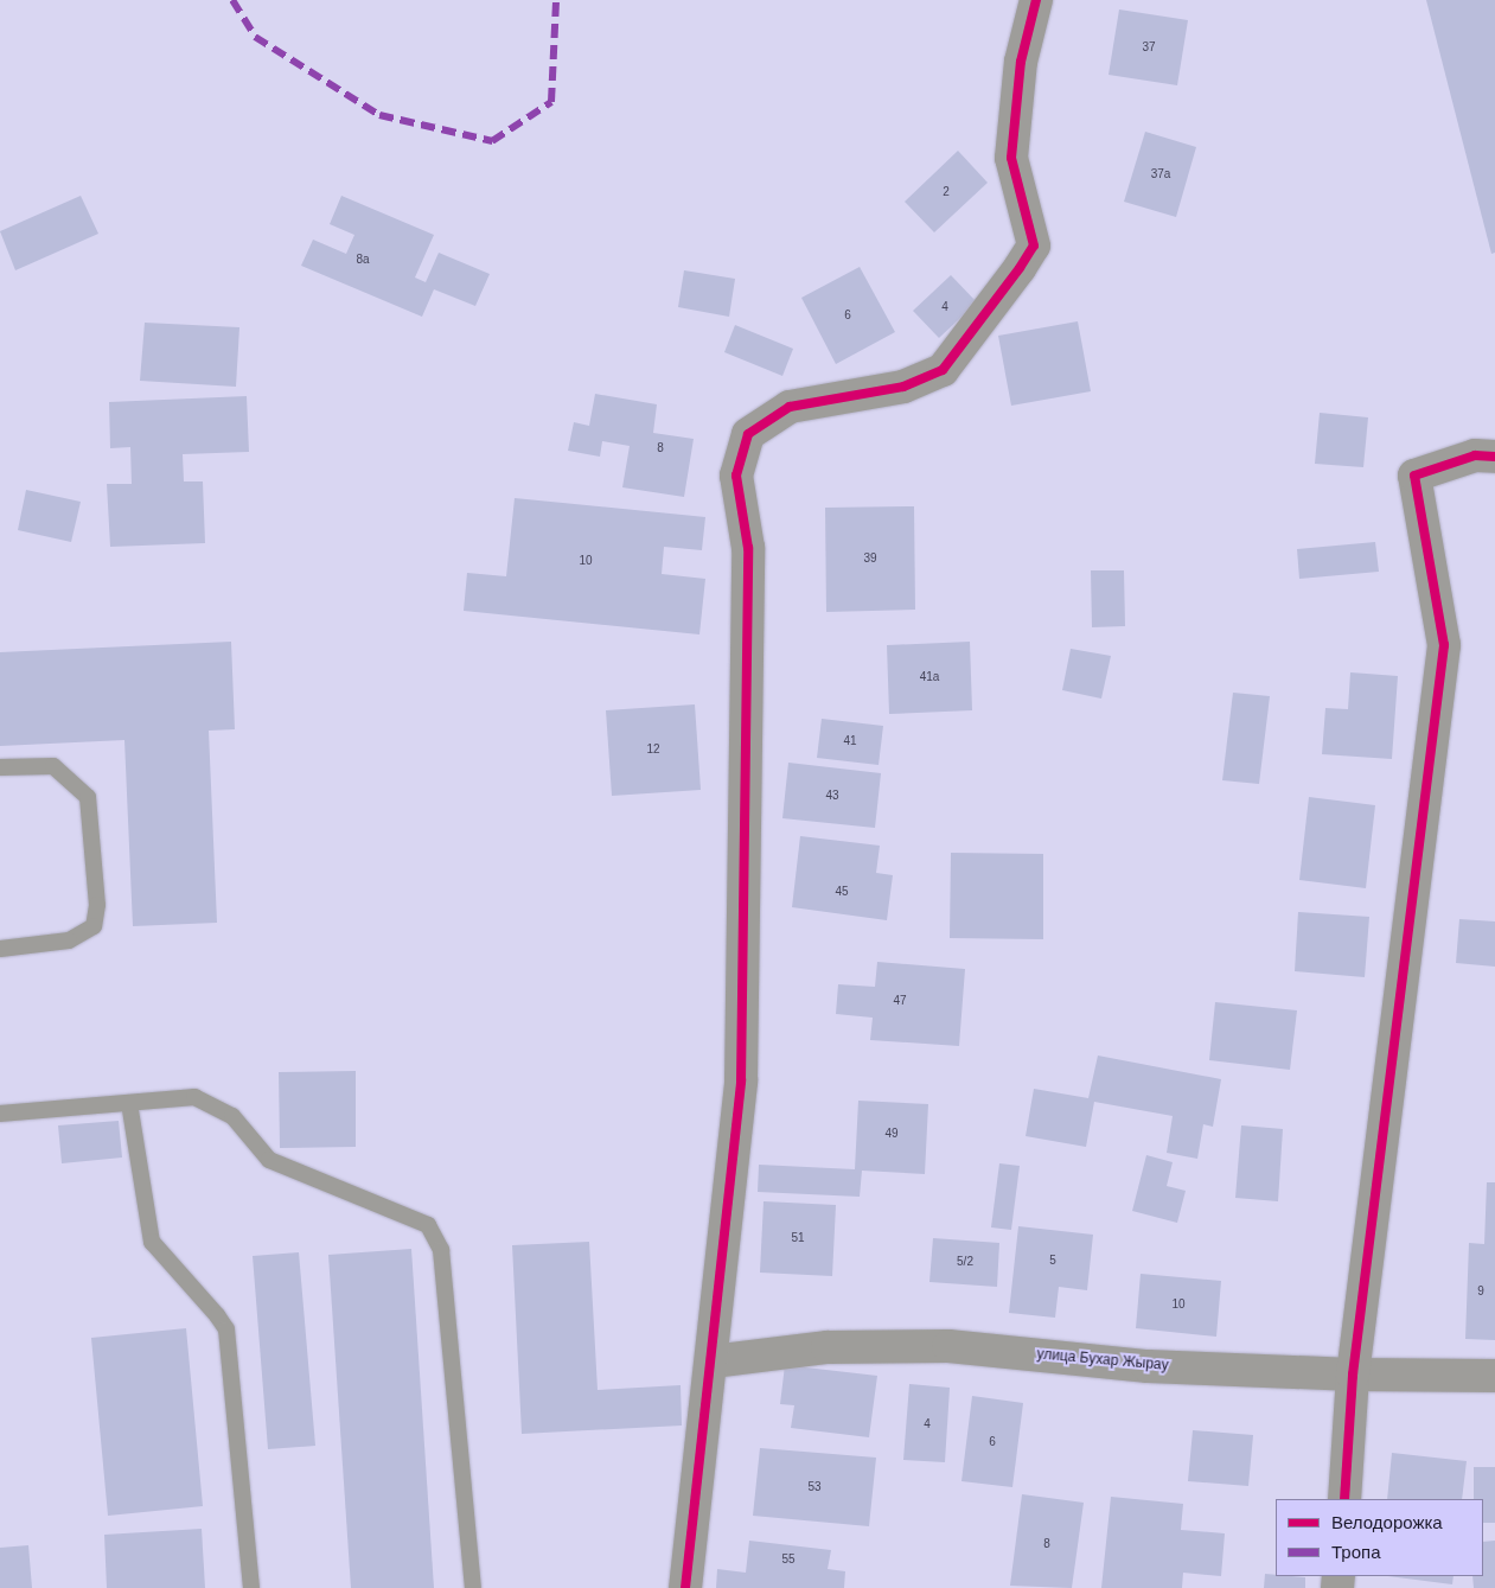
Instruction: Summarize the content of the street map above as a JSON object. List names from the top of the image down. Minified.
{"streets":{"street":["улица Бухар Жырау"]},"house_numbers":["37","37а","2","8а","4","6","8","39","10","41а","41","12","43","45","47","49","51","5","5/2","9","10","4","6","53","8","55"],"legend":["Велодорожка","Тропа"]}
